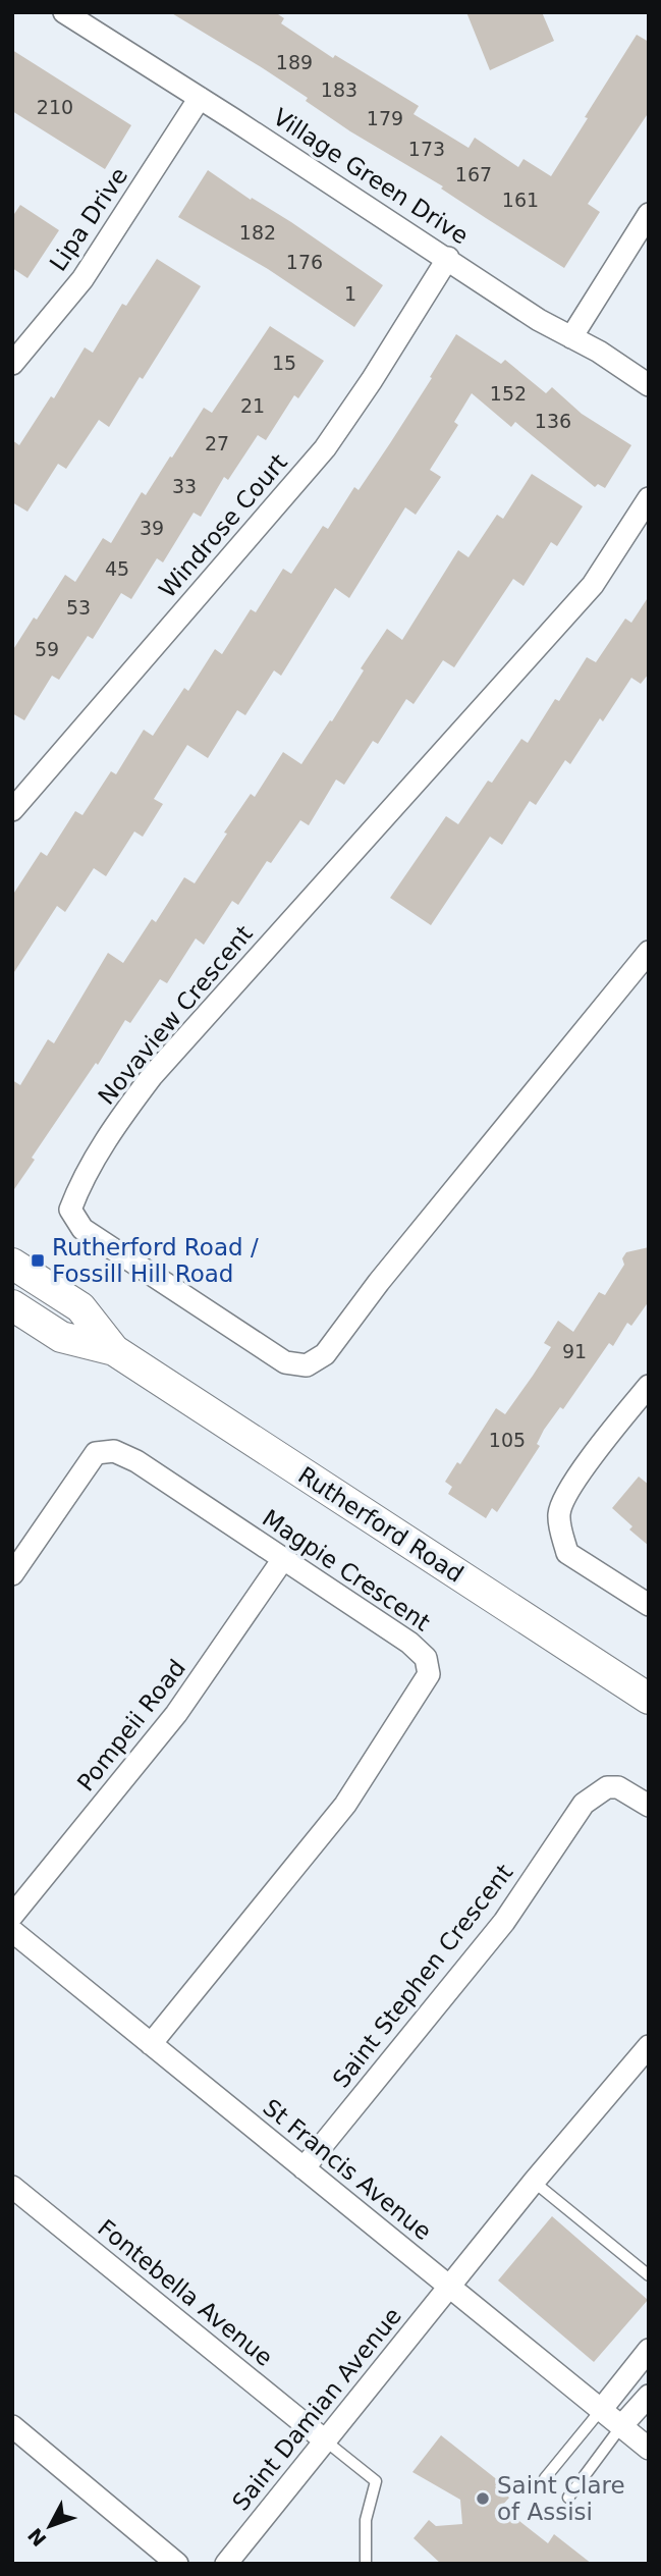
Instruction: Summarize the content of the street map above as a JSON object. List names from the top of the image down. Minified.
{"streets":{"main road":["Rutherford Road"],"street":["Village Green Drive","Lipa Drive","Windrose Court","Novaview Crescent","Magpie Crescent","Pompeii Road","Saint Stephen Crescent","St Francis Avenue","Fontebella Avenue","Saint Damian Avenue"]},"crossings":[["Village Green Drive","Lipa Drive"],["Village Green Drive","Windrose Court"],["Magpie Crescent","Pompeii Road"],["Magpie Crescent","St Francis Avenue"],["Saint Stephen Crescent","St Francis Avenue"],["St Francis Avenue","Saint Damian Avenue"],["Fontebella Avenue","Saint Damian Avenue"]],"places":{"transit":["Rutherford Road / Fossill Hill Road"],"other":["Saint Clare of Assisi"]},"house_numbers":["189","183","210","179","173","167","161","182","176","1","15","152","21","136","27","33","39","45","53","59","91","105"],"north":"bottom left"}
